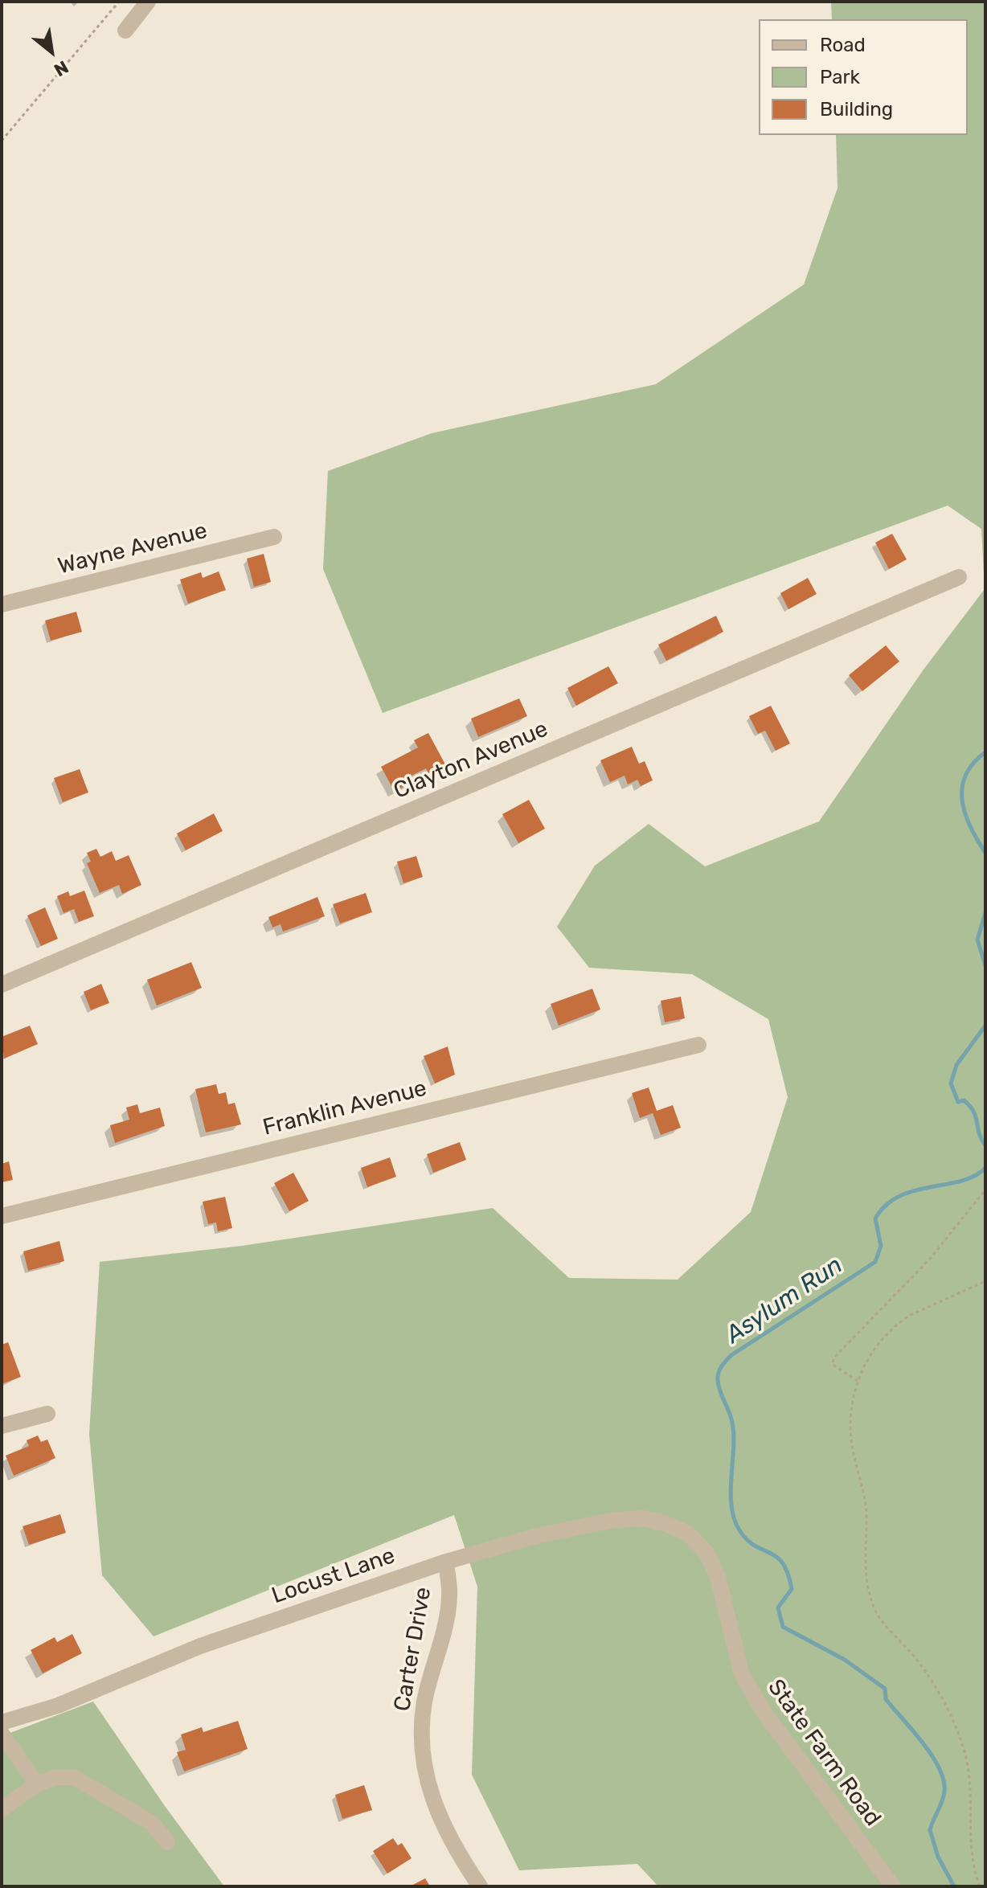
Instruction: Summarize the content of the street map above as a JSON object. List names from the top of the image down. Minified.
{"streets":{"street":["Wayne Avenue","Clayton Avenue","Franklin Avenue","Locust Lane","Carter Drive","State Farm Road"]},"crossings":[["Locust Lane","Carter Drive"],["Locust Lane","State Farm Road"]],"water":["Asylum Run"],"legend":["Road","Park","Building"],"north":"bottom right"}
